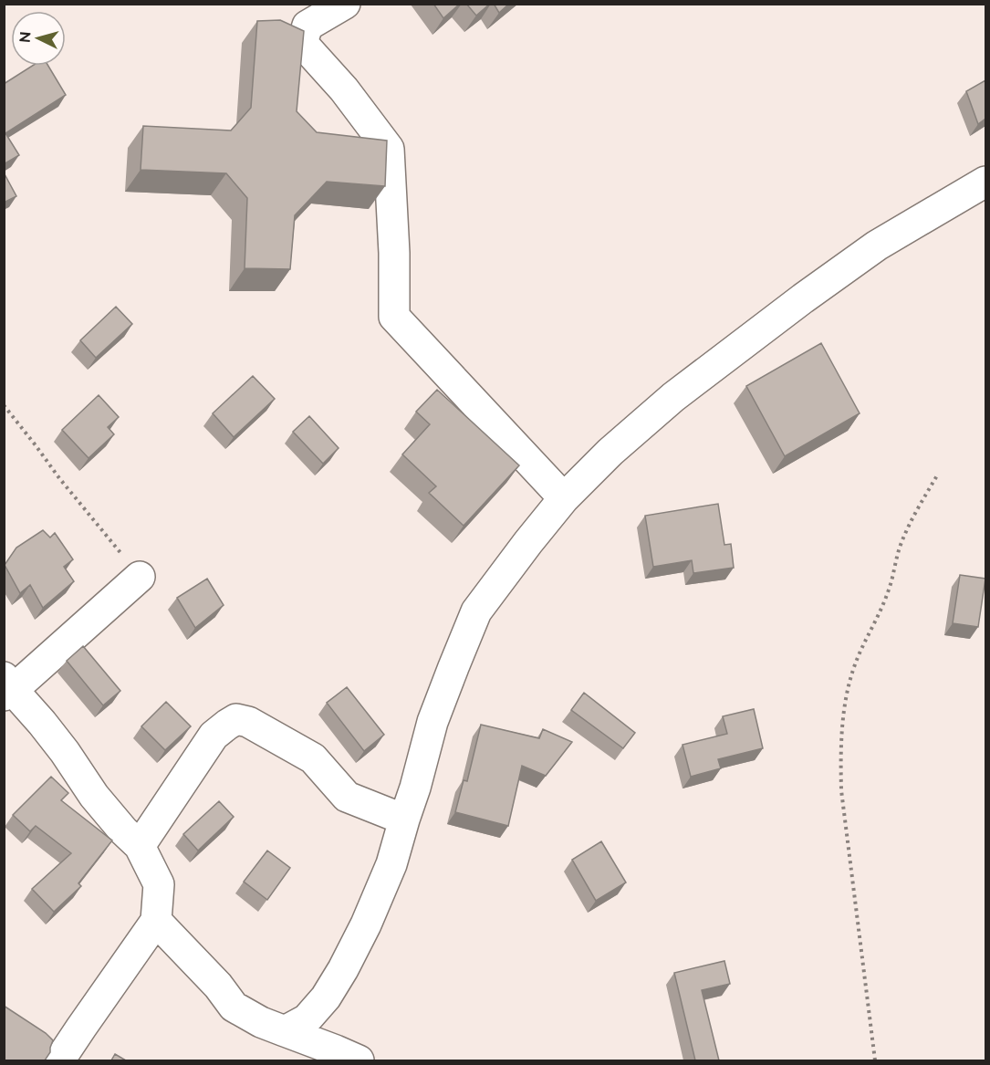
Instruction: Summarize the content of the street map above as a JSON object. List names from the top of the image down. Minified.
{"north":"left"}
